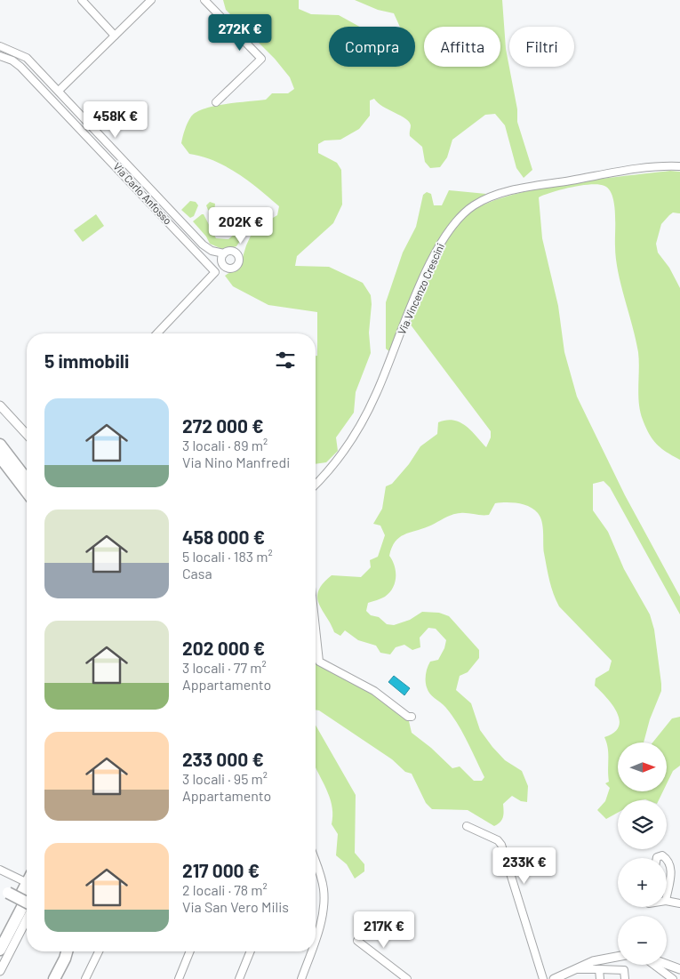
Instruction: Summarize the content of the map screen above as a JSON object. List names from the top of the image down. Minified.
{"streets":{"street":["Via Carlo Anfosso","Via Vincenzo Crescini"]},"north":"right","page":{"price":["272K €","458K €","202K €","233K €","217K €"],"chip":["Compra","Affitta","Filtri"],"heading":"5 immobili","list":[{"name":"272 000 €","note":"3 locali · 89 m² · Via Nino Manfredi"},{"name":"458 000 €","note":"5 locali · 183 m² · Casa"},{"name":"202 000 €","note":"3 locali · 77 m² · Appartamento"},{"name":"233 000 €","note":"3 locali · 95 m² · Appartamento"},{"name":"217 000 €","note":"2 locali · 78 m² · Via San Vero Milis"}],"map_buttons":["+","−"]}}
